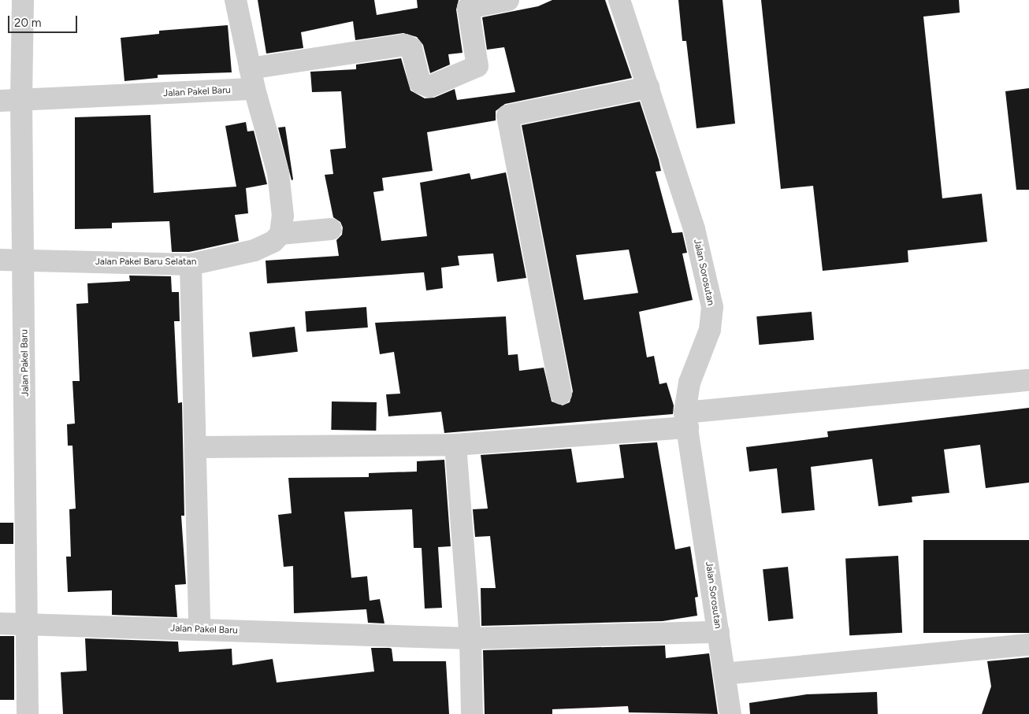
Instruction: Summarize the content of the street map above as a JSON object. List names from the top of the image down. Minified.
{"streets":{"street":["Jalan Pakel Baru","Jalan Pakel Baru Selatan","Jalan Sorosutan"]},"crossings":[["Jalan Pakel Baru","Jalan Pakel Baru Selatan"],["Jalan Pakel Baru","Jalan Sorosutan"]],"scale_bar":"20 m"}
